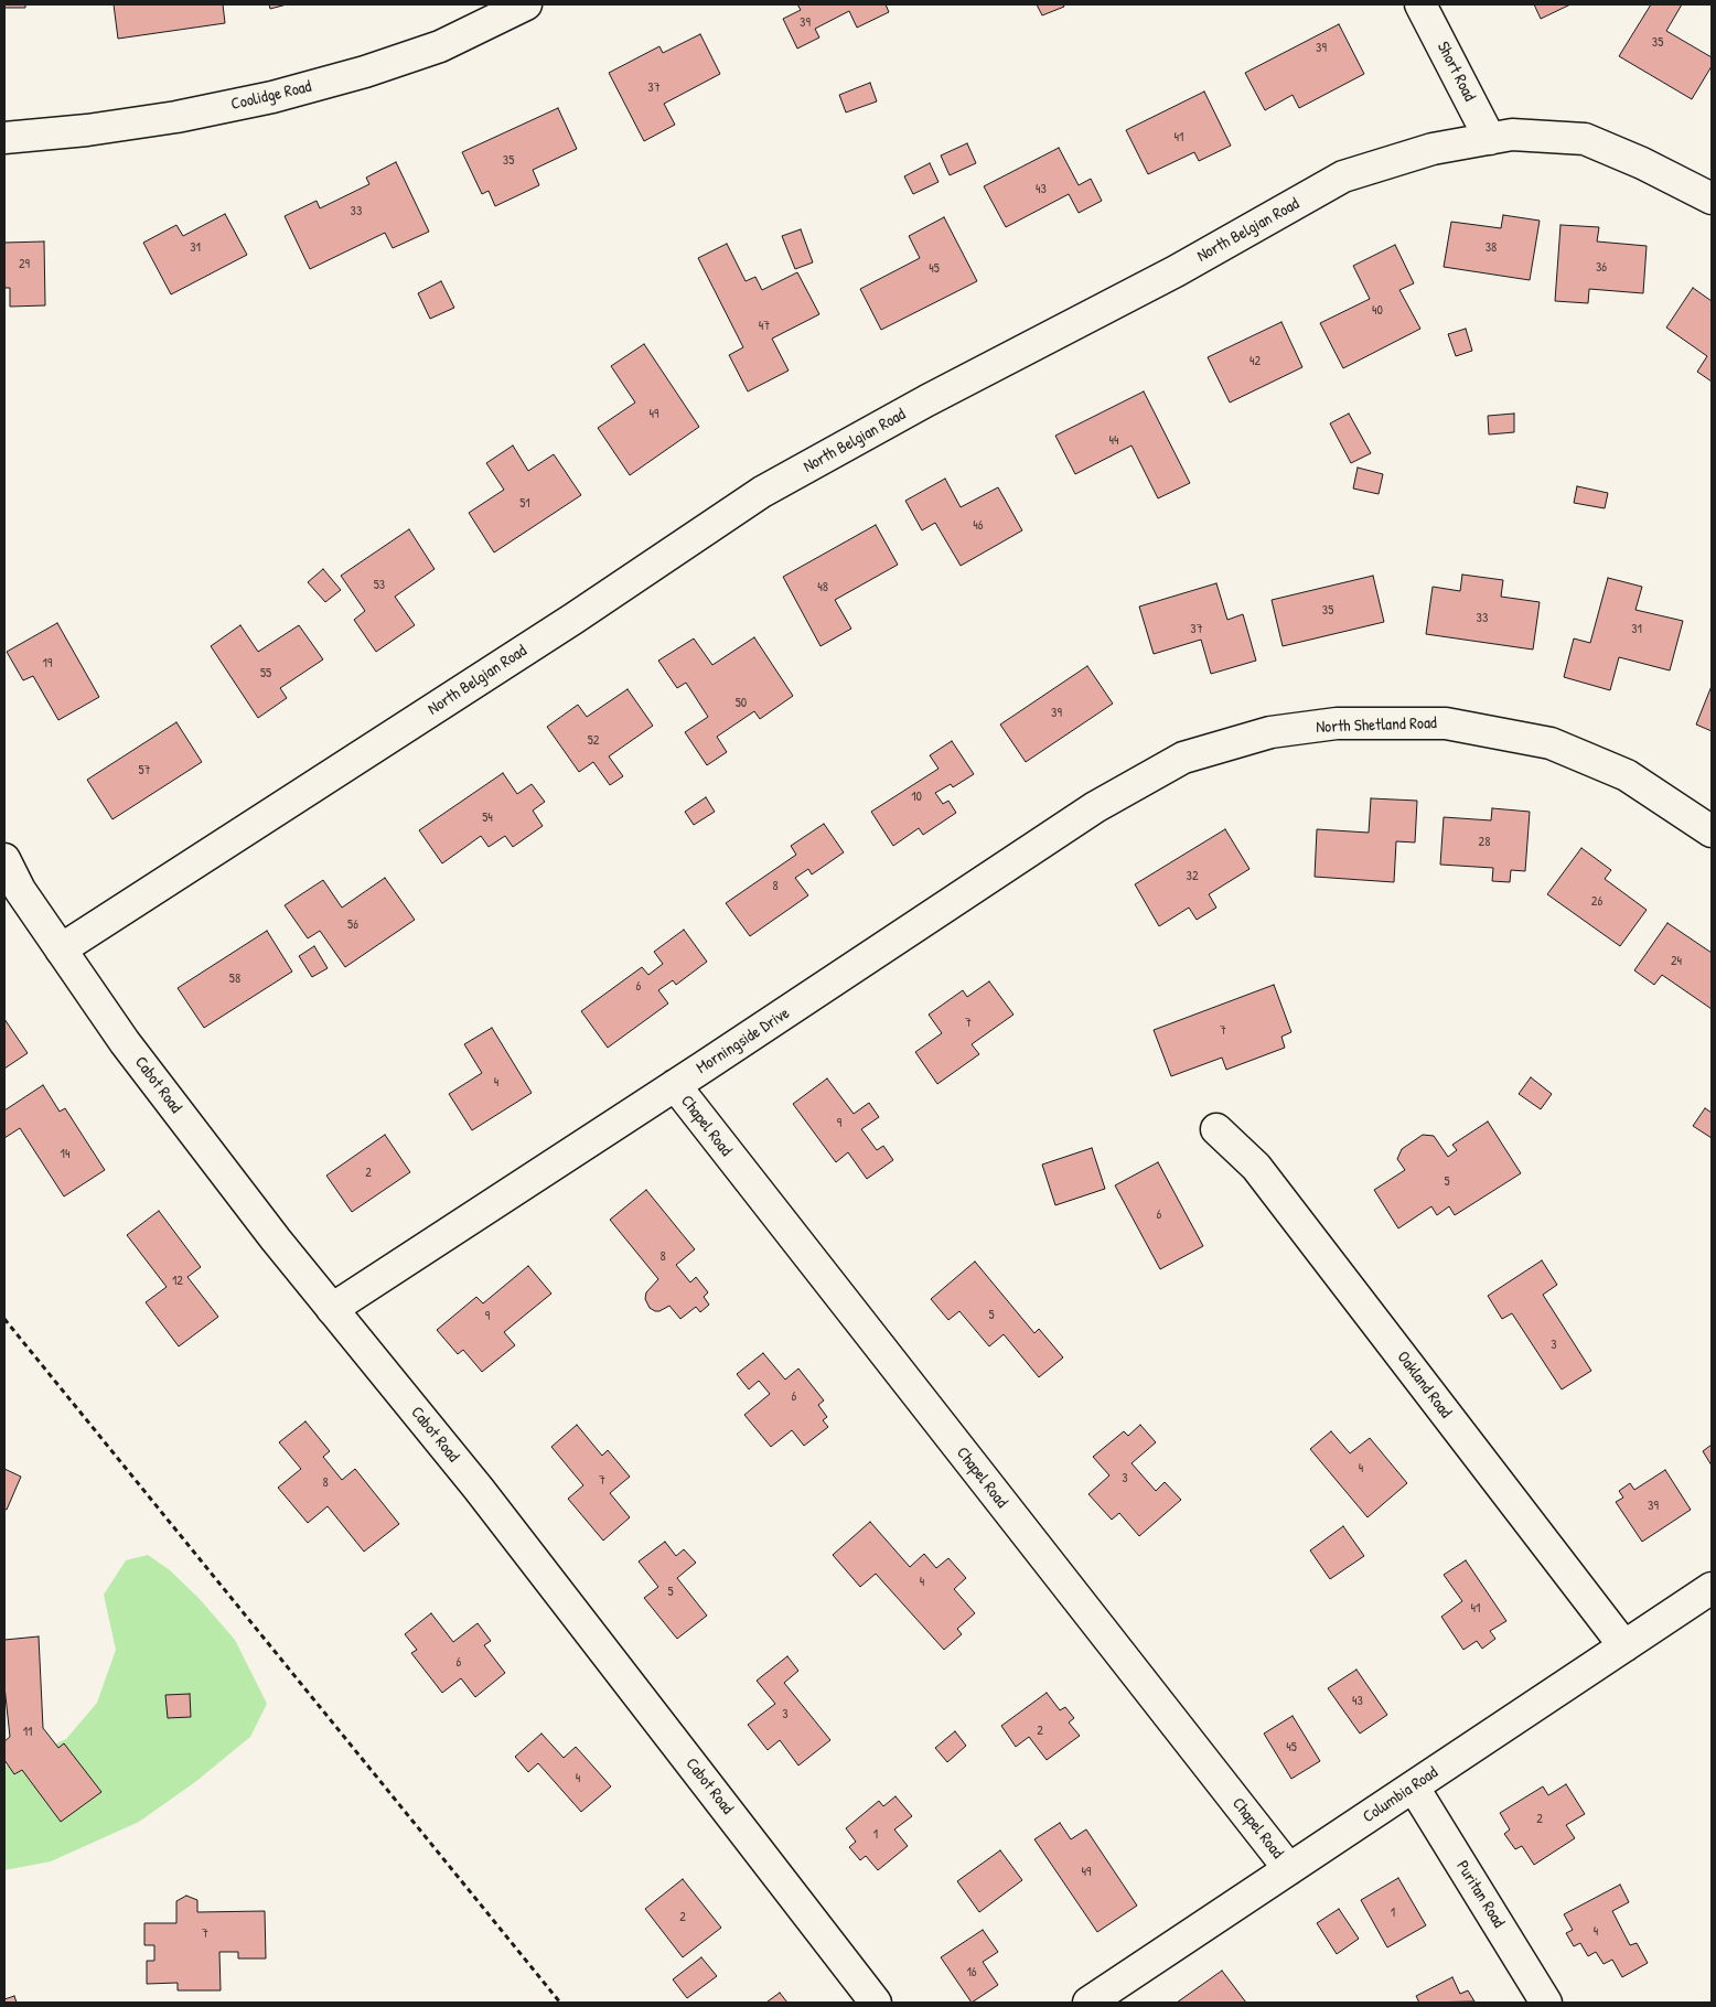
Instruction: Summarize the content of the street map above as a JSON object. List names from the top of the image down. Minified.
{"streets":{"street":["Short Road","Coolidge Road","North Belgian Road","North Shetland Road","Morningside Drive","Cabot Road","Chapel Road","Oakland Road","Columbia Road","Puritan Road"]},"crossings":[["Short Road","North Belgian Road"],["North Belgian Road","Cabot Road"],["North Shetland Road","Morningside Drive"],["Morningside Drive","Cabot Road"],["Morningside Drive","Chapel Road"],["Chapel Road","Columbia Road"],["Oakland Road","Columbia Road"],["Columbia Road","Puritan Road"]],"house_numbers":["39","35","39","37","41","35","43","33","31","38","29","36","45","40","47","42","49","44","51","46","53","48","35","33","37","31","19","55","50","39","52","57","10","54","28","32","8","26","56","24","58","6","7","7","4","9","14","2","5","6","8","12","5","9","3","6","4","3","7","8","39","4","5","41","6","43","3","2","11","45","4","2","1","49","1","2","4","7","16"]}
